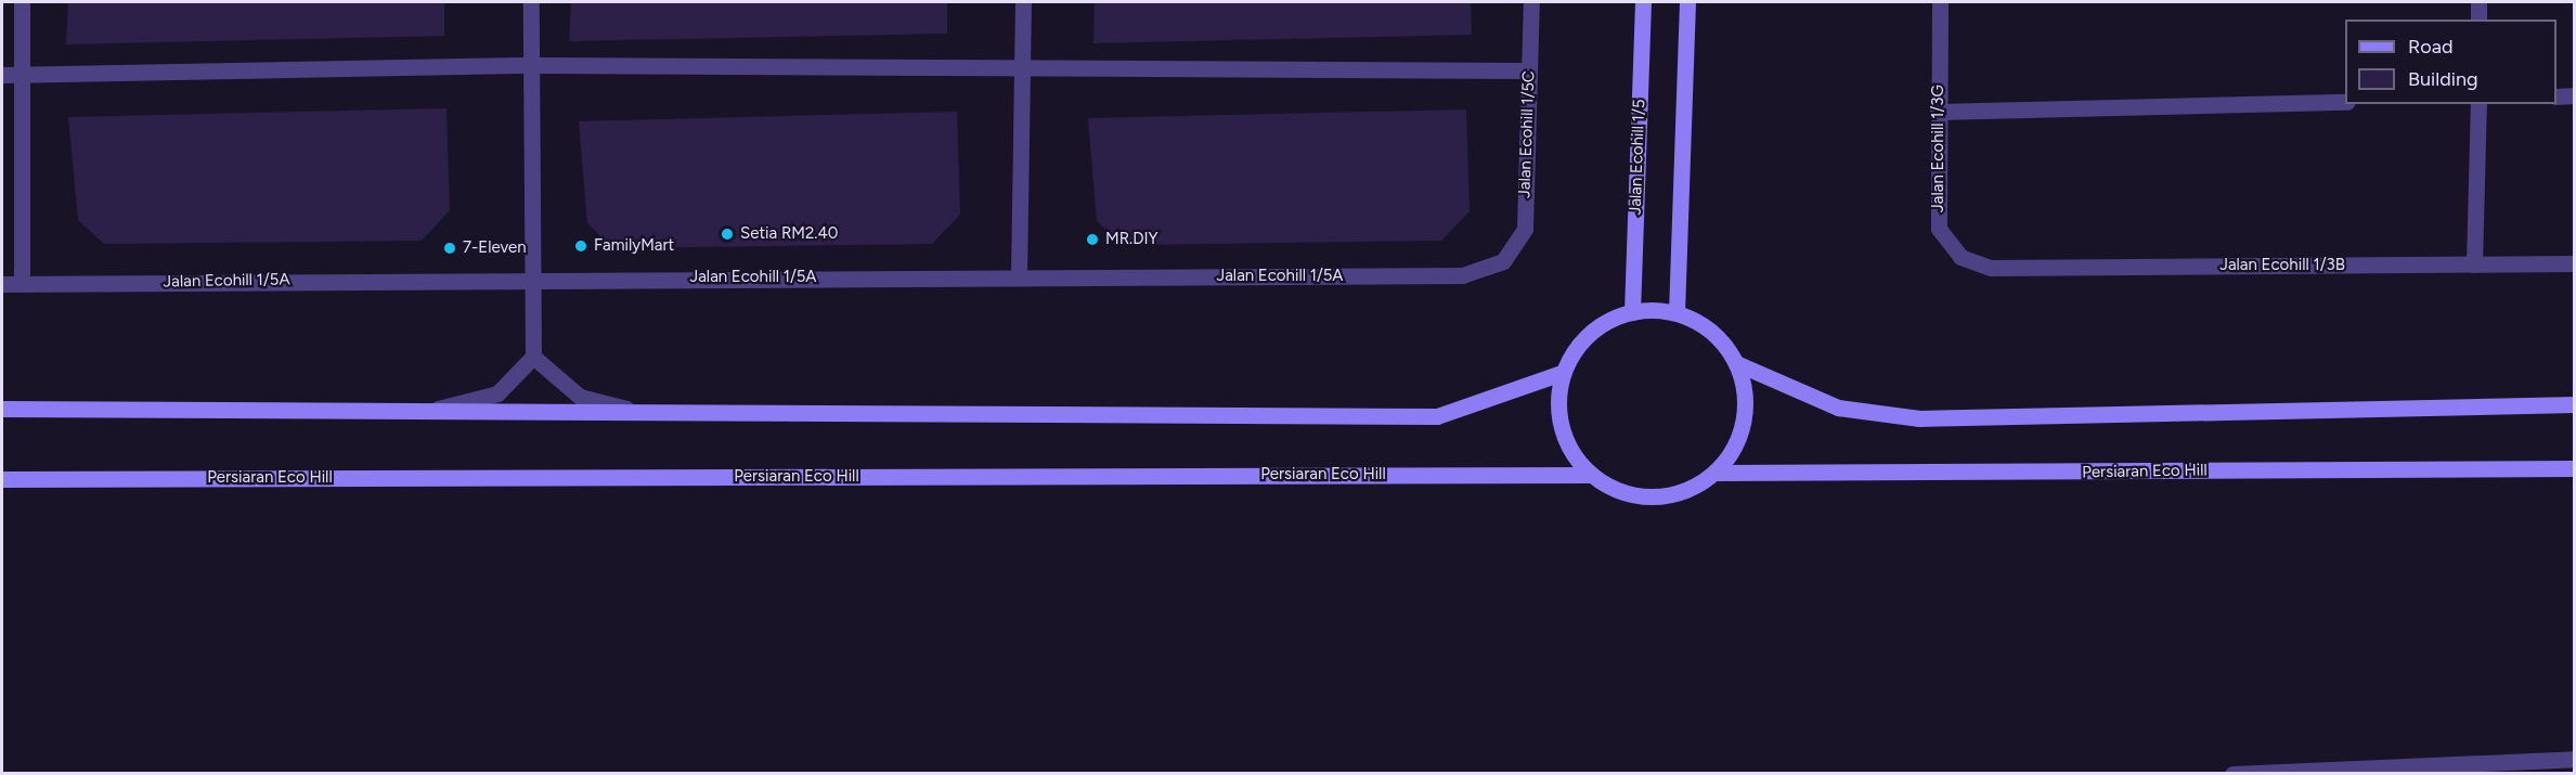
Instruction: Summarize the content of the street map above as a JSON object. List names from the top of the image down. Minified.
{"streets":{"street":["Jalan Ecohill 1/5C","Jalan Ecohill 1/3G","Jalan Ecohill 1/5","Jalan Ecohill 1/3B","Jalan Ecohill 1/5A","Persiaran Eco Hill"]},"crossings":[["Jalan Ecohill 1/5C","Jalan Ecohill 1/5A"],["Jalan Ecohill 1/3G","Jalan Ecohill 1/3B"],["Jalan Ecohill 1/5","Persiaran Eco Hill"]],"places":["Setia RM2.40","MR.DIY","FamilyMart","7-Eleven"],"legend":["Road","Building"]}
